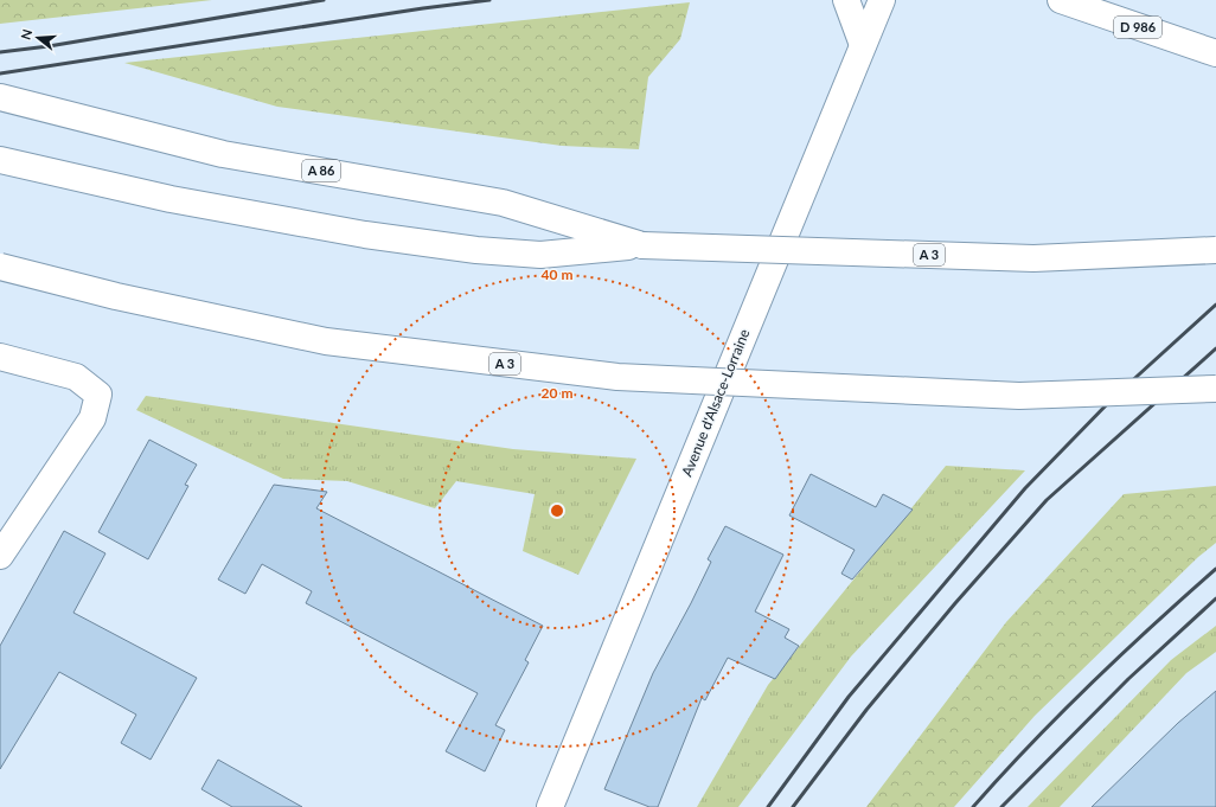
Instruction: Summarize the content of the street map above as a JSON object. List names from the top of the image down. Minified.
{"streets":{"main road":["D 986","A 86","A 3","Avenue d'Alsace-Lorraine"]},"crossings":[["A 86","A 3"]],"north":"left","rings":["40 m","20 m"]}
